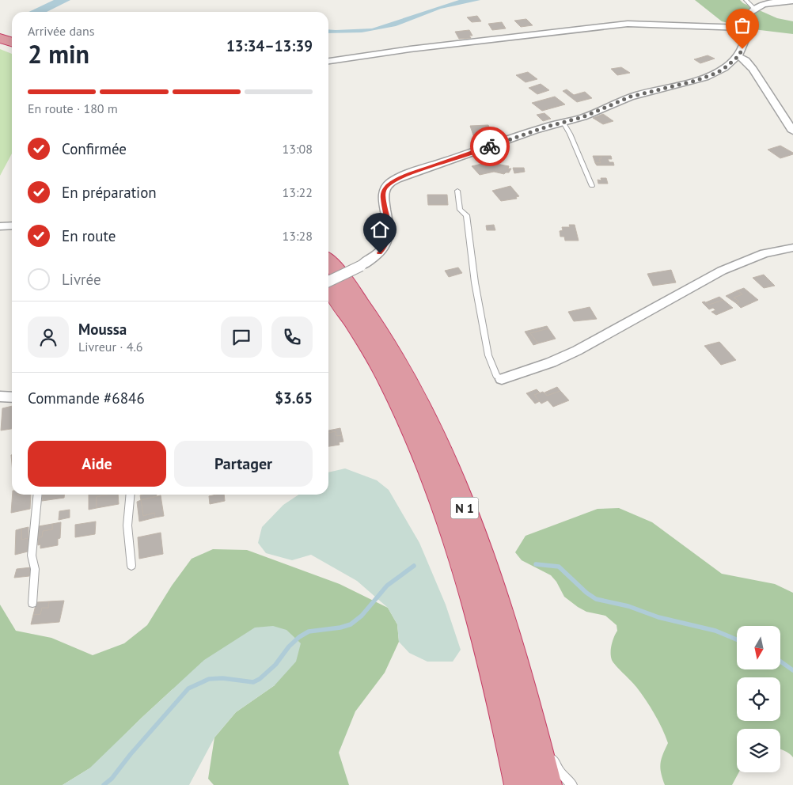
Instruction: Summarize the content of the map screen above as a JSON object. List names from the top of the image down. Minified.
{"streets":{"highway":["N 1"]},"north":"bottom","page":{"heading":["2 min","Arrivée dans","13:34–13:39"],"panel":["Moussa","Livreur · 4.6","Commande #6846","$3.65"],"bar":"En route · 180 m","list":[["Confirmée","13:08"],["En préparation","13:22"],["En route","13:28"],"Livrée"],"buttons":["Aide","Partager"]}}
